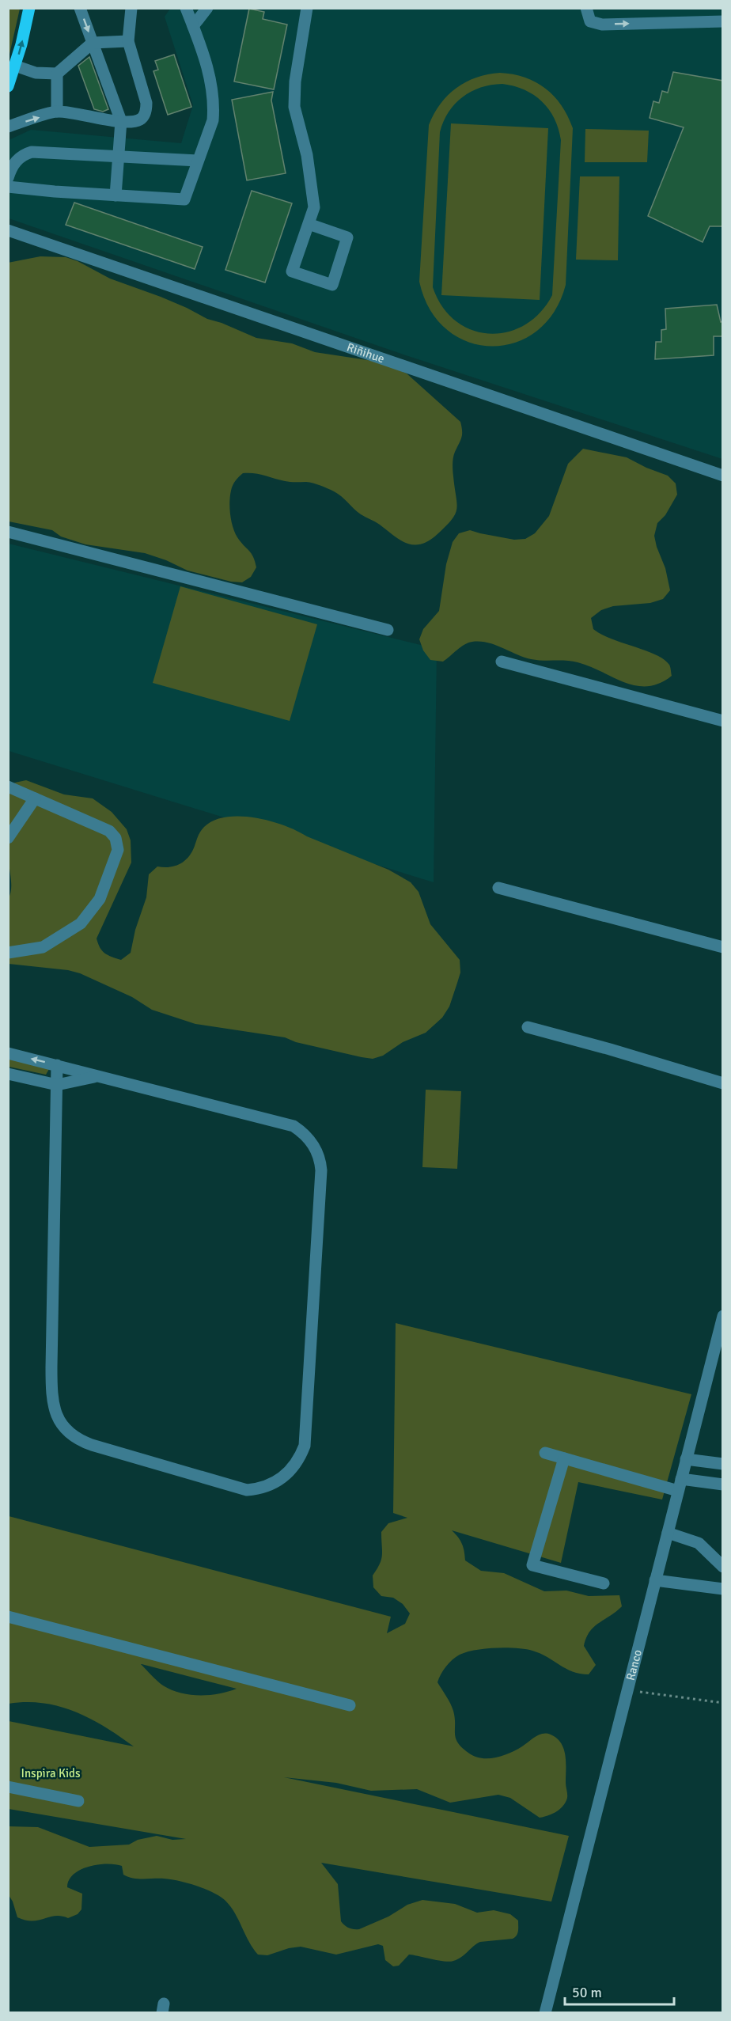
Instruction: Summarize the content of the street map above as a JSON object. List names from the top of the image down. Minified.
{"streets":{"street":["Riñihue","Ranco"]},"parks":["Inspira Kids"],"scale_bar":"50 m"}
